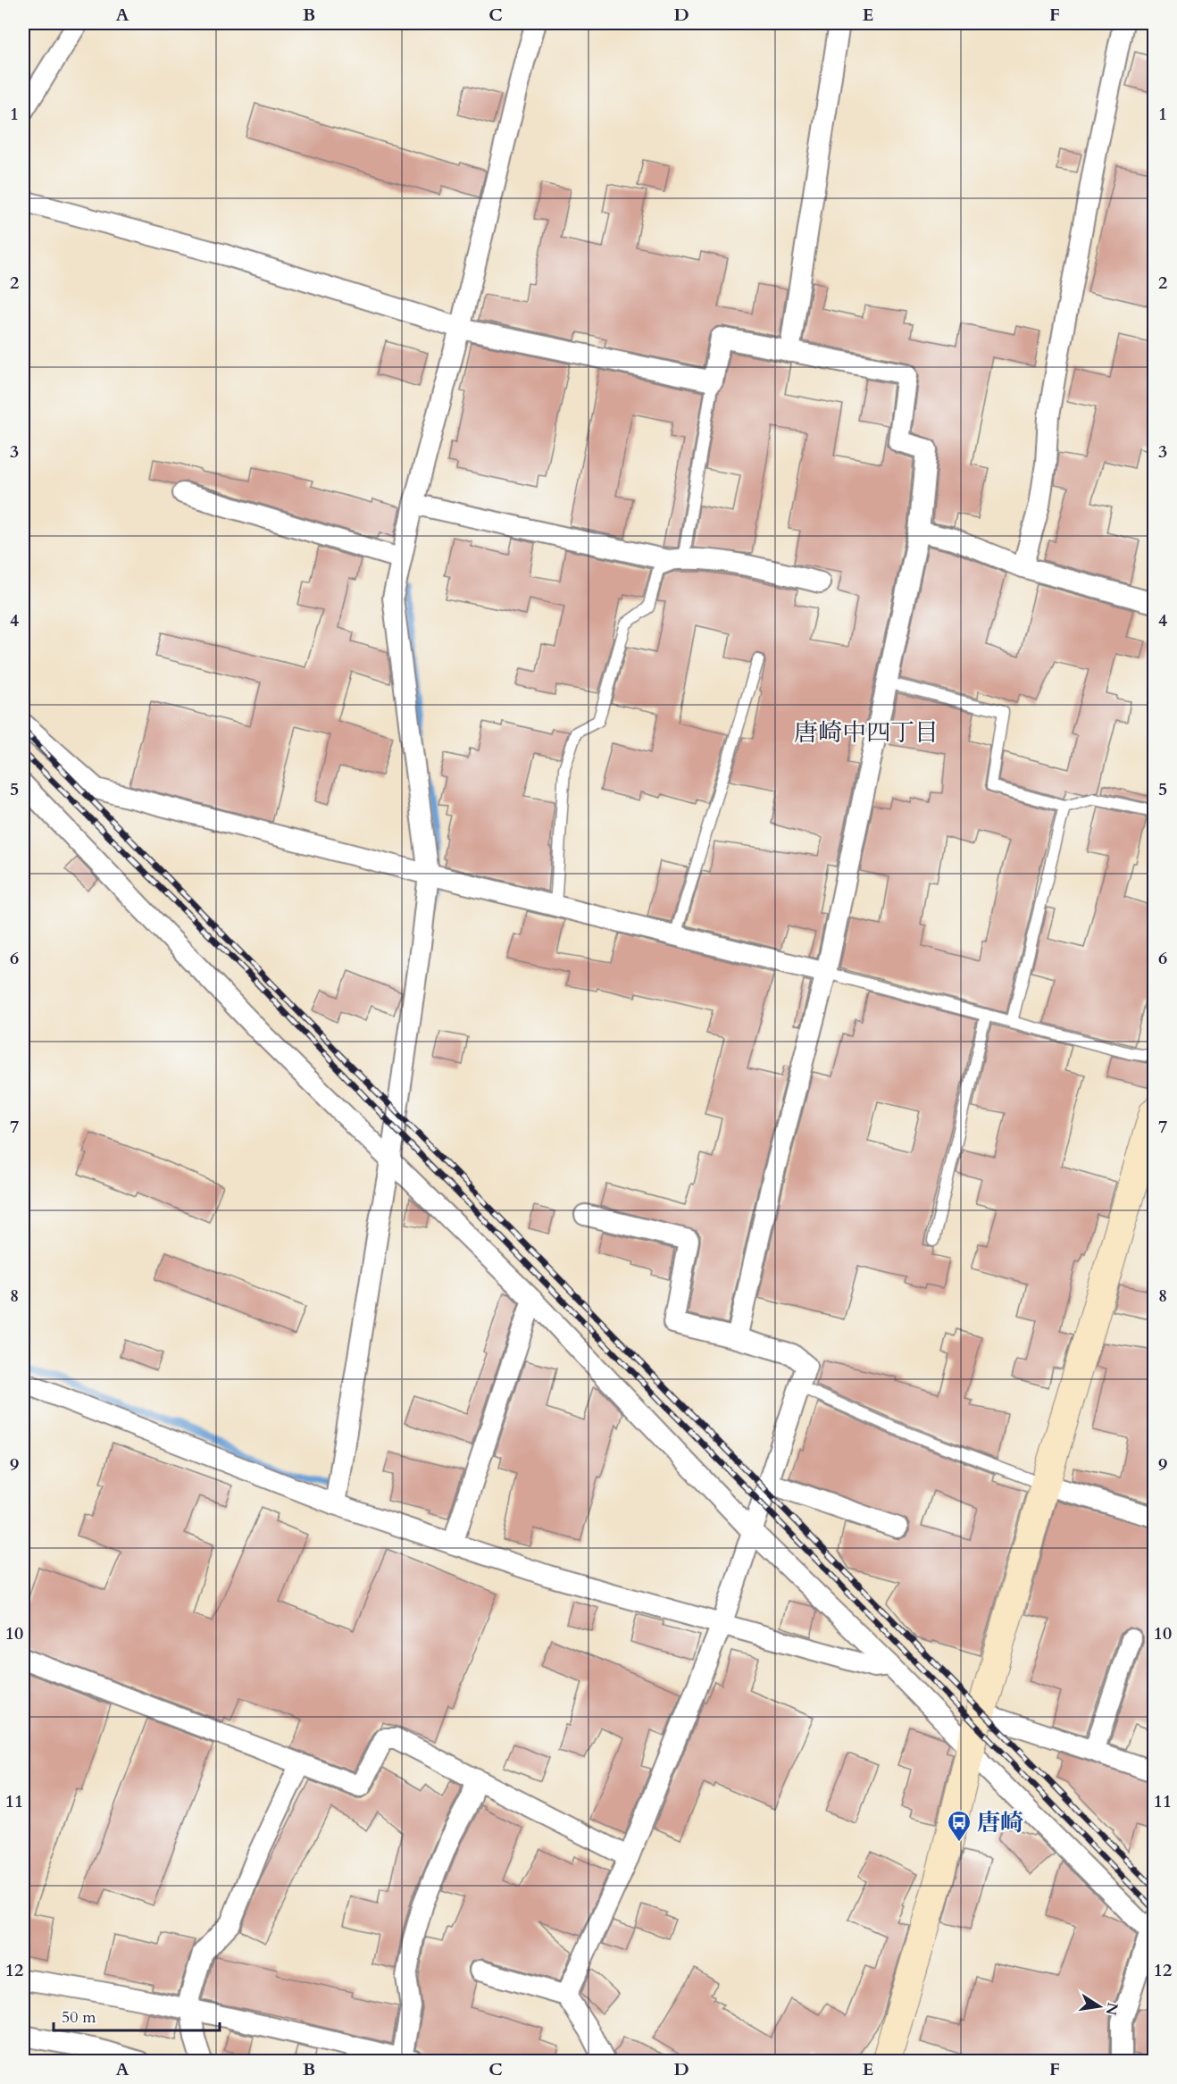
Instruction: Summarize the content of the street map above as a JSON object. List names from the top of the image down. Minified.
{"districts":["唐崎中四丁目"],"places":{"bus stop":["唐崎"]},"scale_bar":"50 m","north":"right","grid":{"columns":["A","B","C","D","E","F"],"rows":["1","2","3","4","5","6","7","8","9","10","11","12"]}}
